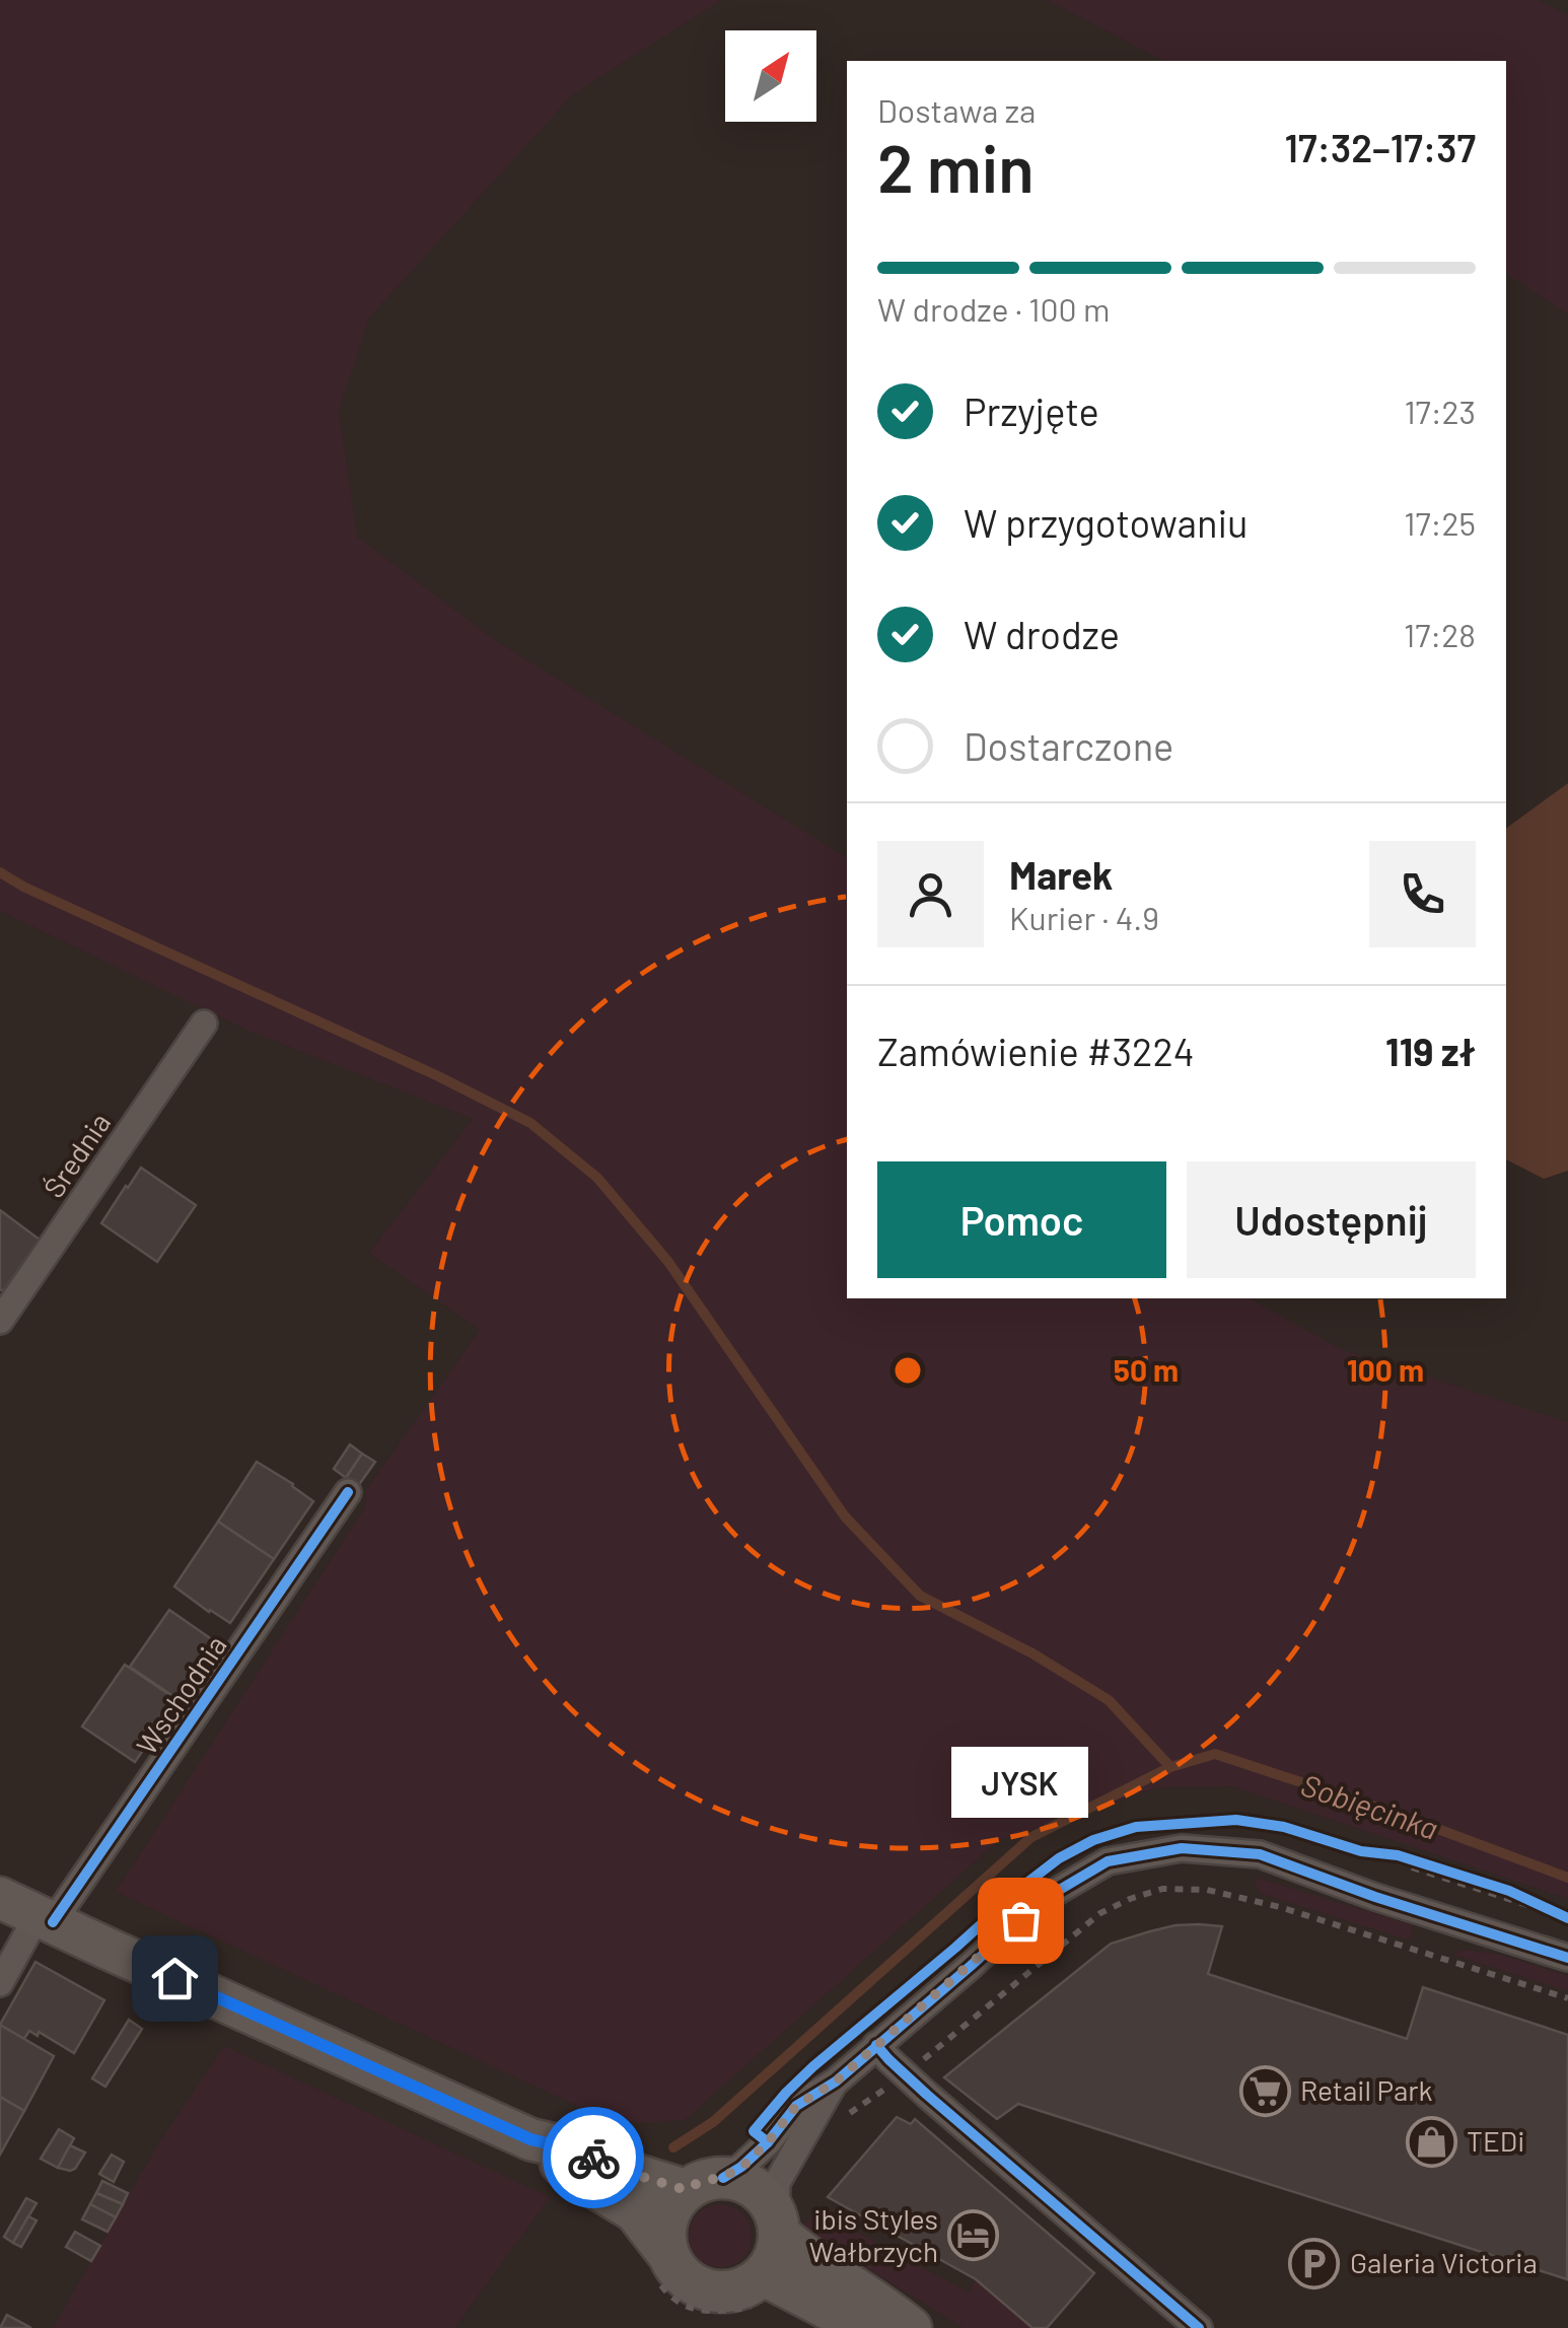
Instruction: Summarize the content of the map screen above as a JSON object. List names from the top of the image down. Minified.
{"streets":{"street":["Średnia","Wschodnia"]},"water":["Sobięcinka"],"places":{"other":["JYSK"],"supermarket":["Retail Park"],"shop":["TEDi"],"hotel":["ibis Styles Wałbrzych"],"parking":["Galeria Victoria"]},"north":"top right","page":{"heading":["2 min","Dostawa za","17:32–17:37"],"panel":["Marek","Kurier · 4.9","Zamówienie #3224","119 zł"],"bar":"W drodze · 100 m","list":[["Przyjęte","17:23"],["W przygotowaniu","17:25"],["W drodze","17:28"],"Dostarczone"],"buttons":["Pomoc","Udostępnij"],"bubble":"JYSK"},"rings":["50 m","100 m"]}
